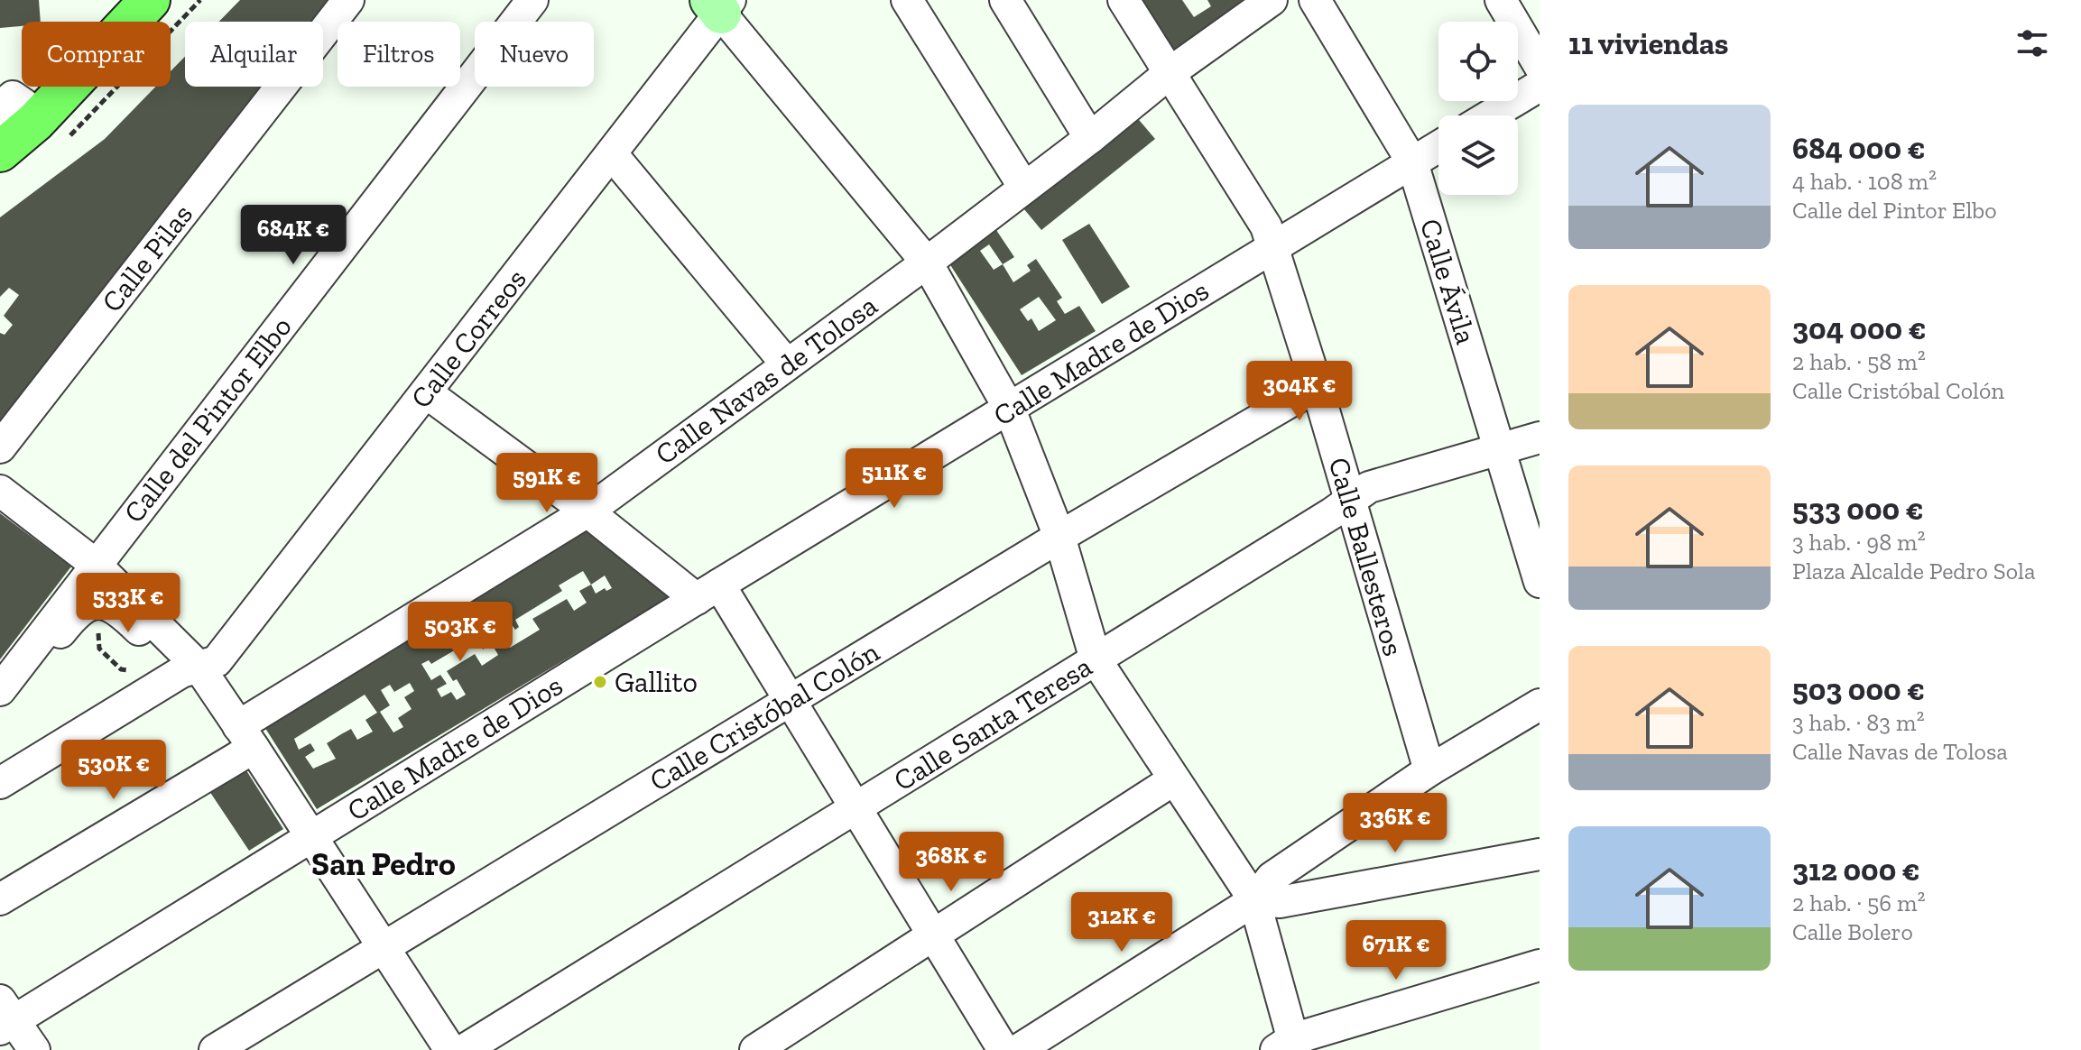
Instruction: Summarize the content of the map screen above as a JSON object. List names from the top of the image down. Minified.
{"streets":{"street":["Calle Pilas","Calle Ávila","Calle Correos","Calle Madre de Dios","Calle Navas de Tolosa","Calle del Pintor Elbo","Calle Ballesteros","Calle Cristóbal Colón","Calle Santa Teresa"]},"crossings":[["Calle Ávila","Calle Madre de Dios"],["Calle Ávila","Calle Santa Teresa"],["Calle Madre de Dios","Calle Ballesteros"],["Calle Navas de Tolosa","Calle Ballesteros"],["Calle Ballesteros","Calle Cristóbal Colón"],["Calle Ballesteros","Calle Santa Teresa"]],"districts":["San Pedro"],"places":["Gallito"],"page":{"heading":"11 viviendas","chip":["Comprar","Alquilar","Filtros","Nuevo"],"list":[{"name":"684 000 €","note":"4 hab. · 108 m² · Calle del Pintor Elbo"},{"name":"304 000 €","note":"2 hab. · 58 m² · Calle Cristóbal Colón"},{"name":"533 000 €","note":"3 hab. · 98 m² · Plaza Alcalde Pedro Sola"},{"name":"503 000 €","note":"3 hab. · 83 m² · Calle Navas de Tolosa"},{"name":"312 000 €","note":"2 hab. · 56 m² · Calle Bolero"}],"price":["684K €","304K €","511K €","591K €","533K €","503K €","530K €","336K €","368K €","312K €","671K €"]}}
